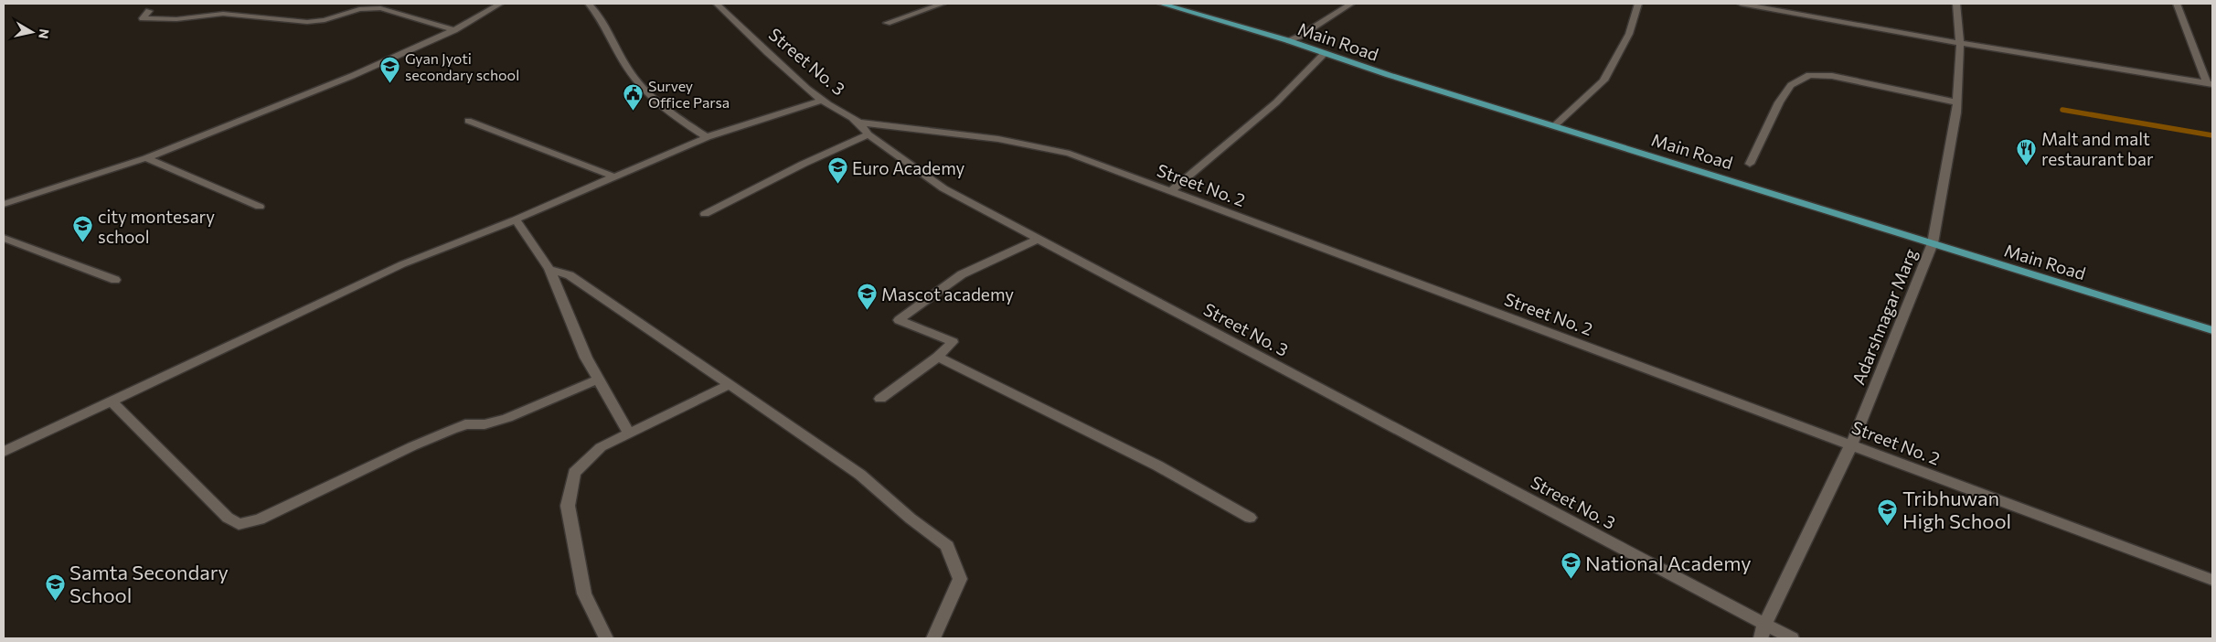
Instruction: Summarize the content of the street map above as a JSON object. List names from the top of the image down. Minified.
{"streets":{"main road":["Main Road"],"street":["Street No. 3","Street No. 2","Adarshnagar Marg"]},"crossings":[["Main Road","Adarshnagar Marg"],["Street No. 3","Street No. 2"],["Street No. 3","Adarshnagar Marg"],["Street No. 2","Adarshnagar Marg"]],"places":{"school or university":["Gyan Jyoti secondary school","Euro Academy","city montesary school","Mascot academy","Tribhuwan High School","National Academy","Samta Secondary School"],"public building":["Survey Office Parsa"],"restaurant":["Malt and malt restaurant bar"]},"north":"right"}
